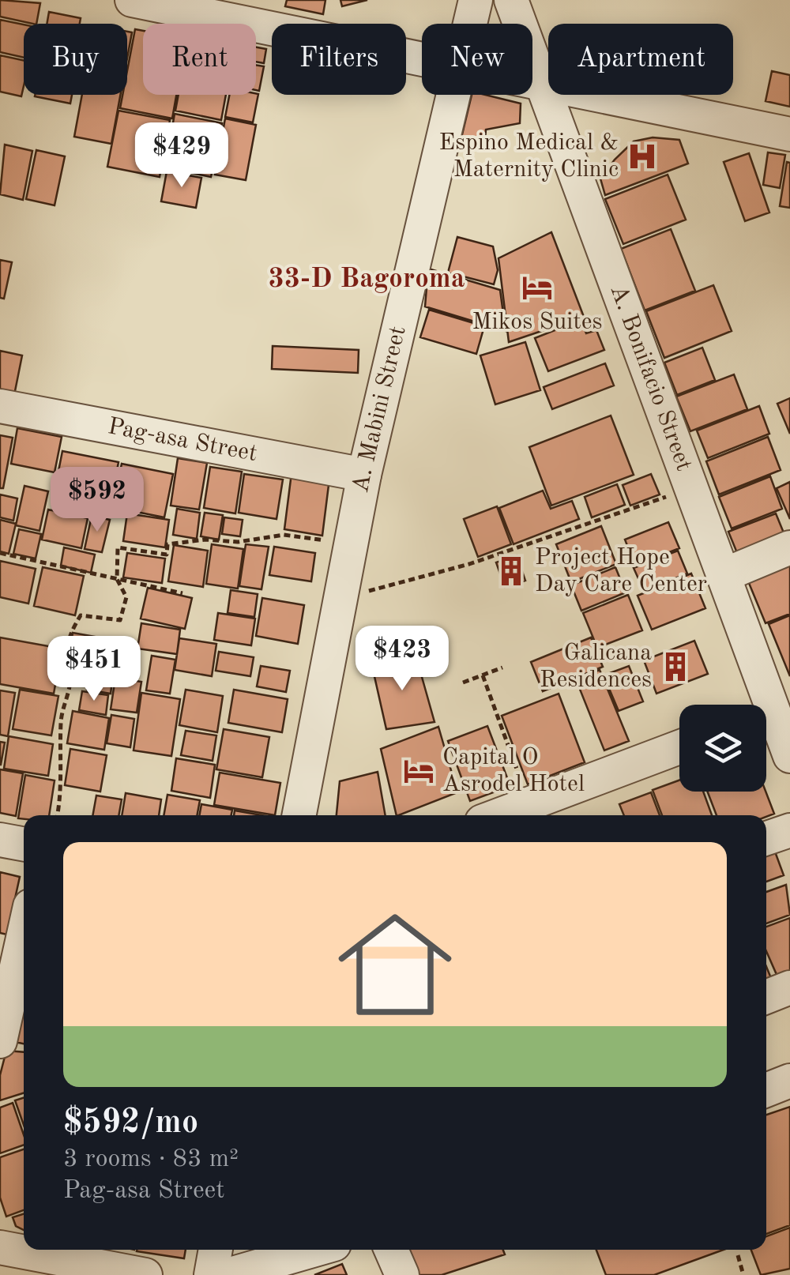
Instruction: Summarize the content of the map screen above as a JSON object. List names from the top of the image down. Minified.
{"streets":{"street":["A. Bonifacio Street","A. Mabini Street","Pag-asa Street"]},"crossings":[["A. Mabini Street","Pag-asa Street"]],"districts":["33-D Bagoroma"],"places":{"hospital":["Espino Medical & Maternity Clinic"],"hotel":["Mikos Suites","Capital O Asrodel Hotel"],"building":["Project Hope Day Care Center","Galicana Residences"]},"page":{"chip":["Buy","Rent","Filters","New","Apartment"],"price":["$429","$592","$423","$451"],"list":[{"name":"$592/mo","note":"3 rooms · 83 m² · Pag-asa Street"}]}}
